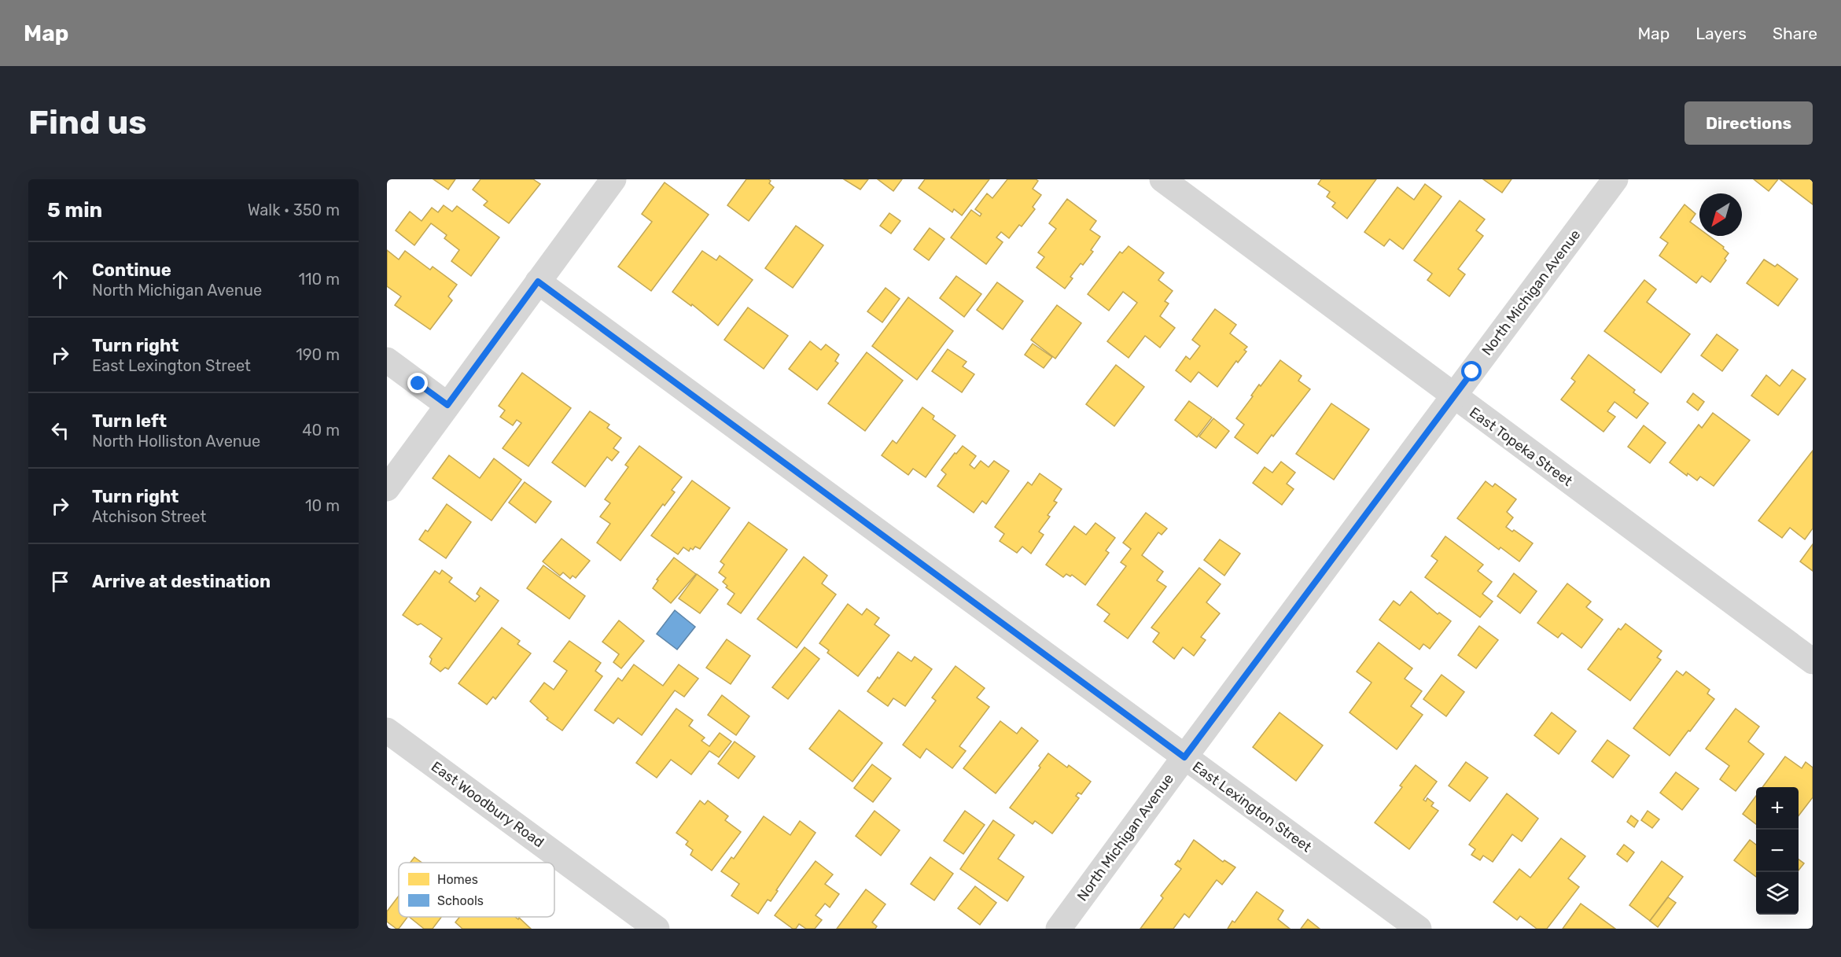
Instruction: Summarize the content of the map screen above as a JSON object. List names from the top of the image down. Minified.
{"streets":{"street":["North Michigan Avenue","East Topeka Street","East Woodbury Road","East Lexington Street"]},"crossings":[["North Michigan Avenue","East Topeka Street"],["North Michigan Avenue","East Lexington Street"]],"legend":["Homes","Schools"],"north":"bottom left","page":{"header":"Map","nav":["Map","Layers","Share"],"buttons":"Directions","title":"Find us","heading":["5 min","Walk · 350 m"],"list":[["Continue","North Michigan Avenue","110 m"],["Turn right","East Lexington Street","190 m"],["Turn left","North Holliston Avenue","40 m"],["Turn right","Atchison Street","10 m"],"Arrive at destination"],"map_buttons":["+","−"]}}
